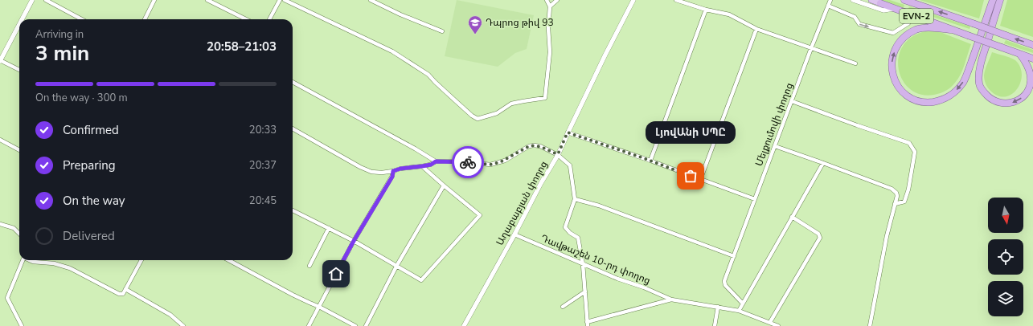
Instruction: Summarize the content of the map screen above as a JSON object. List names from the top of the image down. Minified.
{"streets":{"highway":["EVN-2"],"street":["Մելքումովի փողոց","Աղաբաբյան փողոց","Դավթաշեն 10-րդ փողոց"]},"crossings":[["Աղաբաբյան փողոց","Դավթաշեն 10-րդ փողոց"]],"places":{"school or university":["Դպրոց թիվ 93"],"other":["ԼյովԱնի ՍՊԸ"]},"north":"bottom","page":{"heading":["3 min","Arriving in","20:58–21:03"],"bar":"On the way · 300 m","list":[["Confirmed","20:33"],["Preparing","20:37"],["On the way","20:45"],"Delivered"],"bubble":"ԼյովԱնի ՍՊԸ"}}
